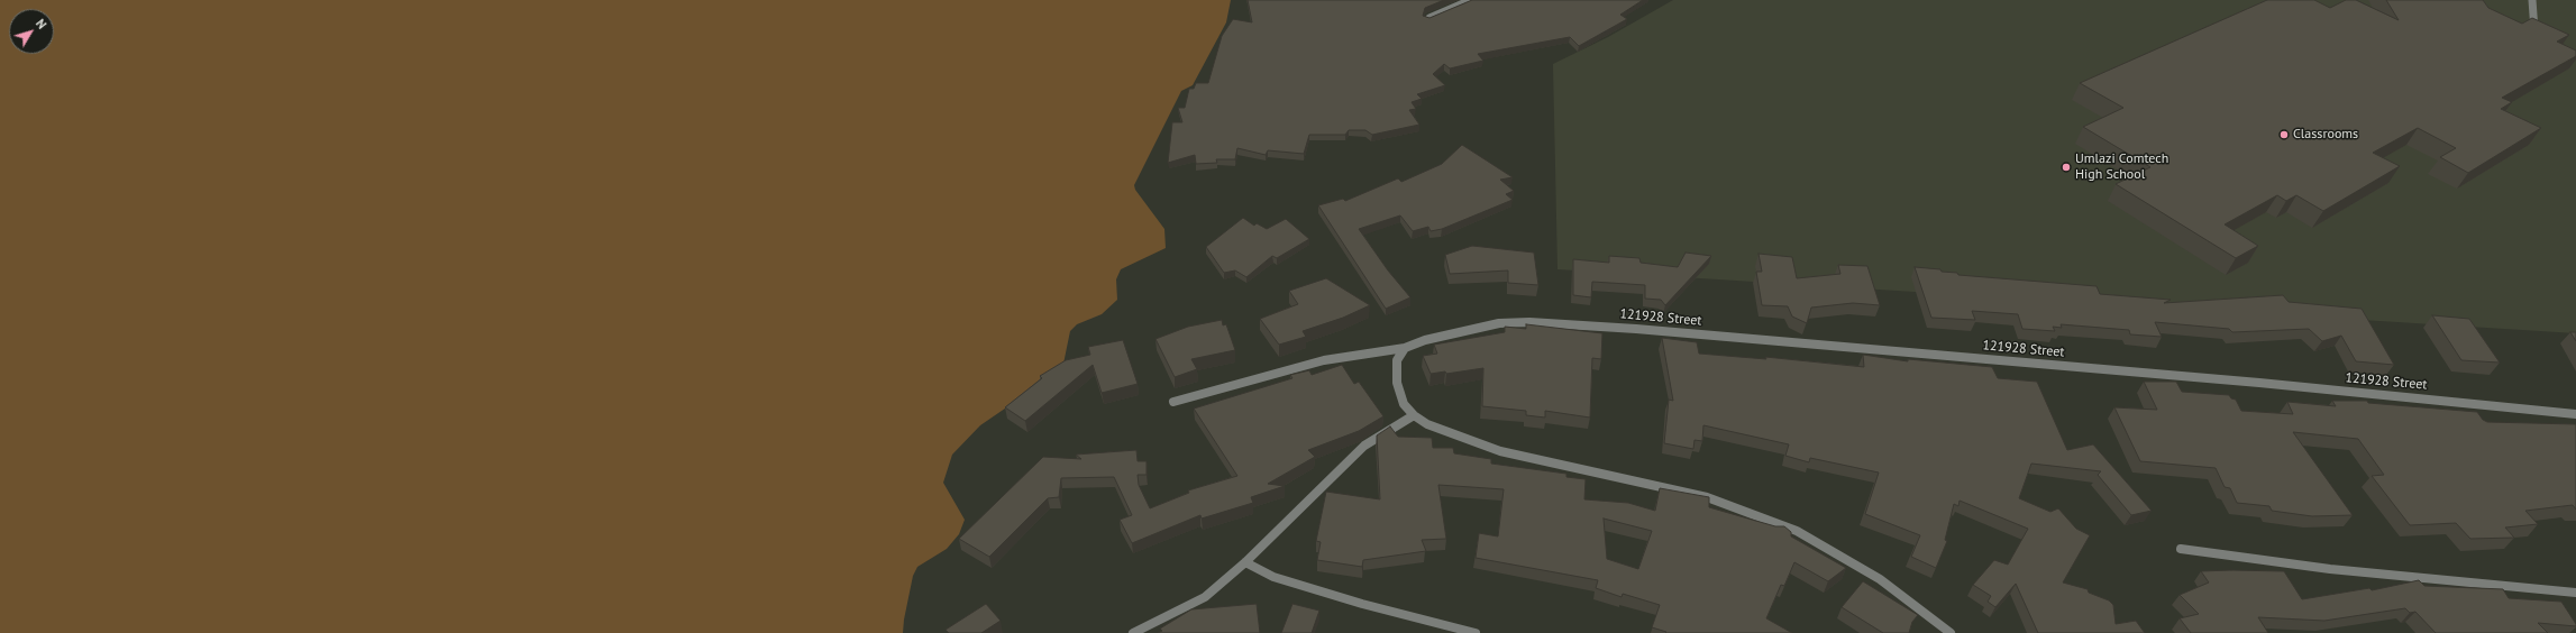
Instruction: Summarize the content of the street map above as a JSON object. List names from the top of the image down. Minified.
{"streets":{"street":["121928 Street"]},"places":["Classrooms","Umlazi Comtech High School"],"north":"top right"}
